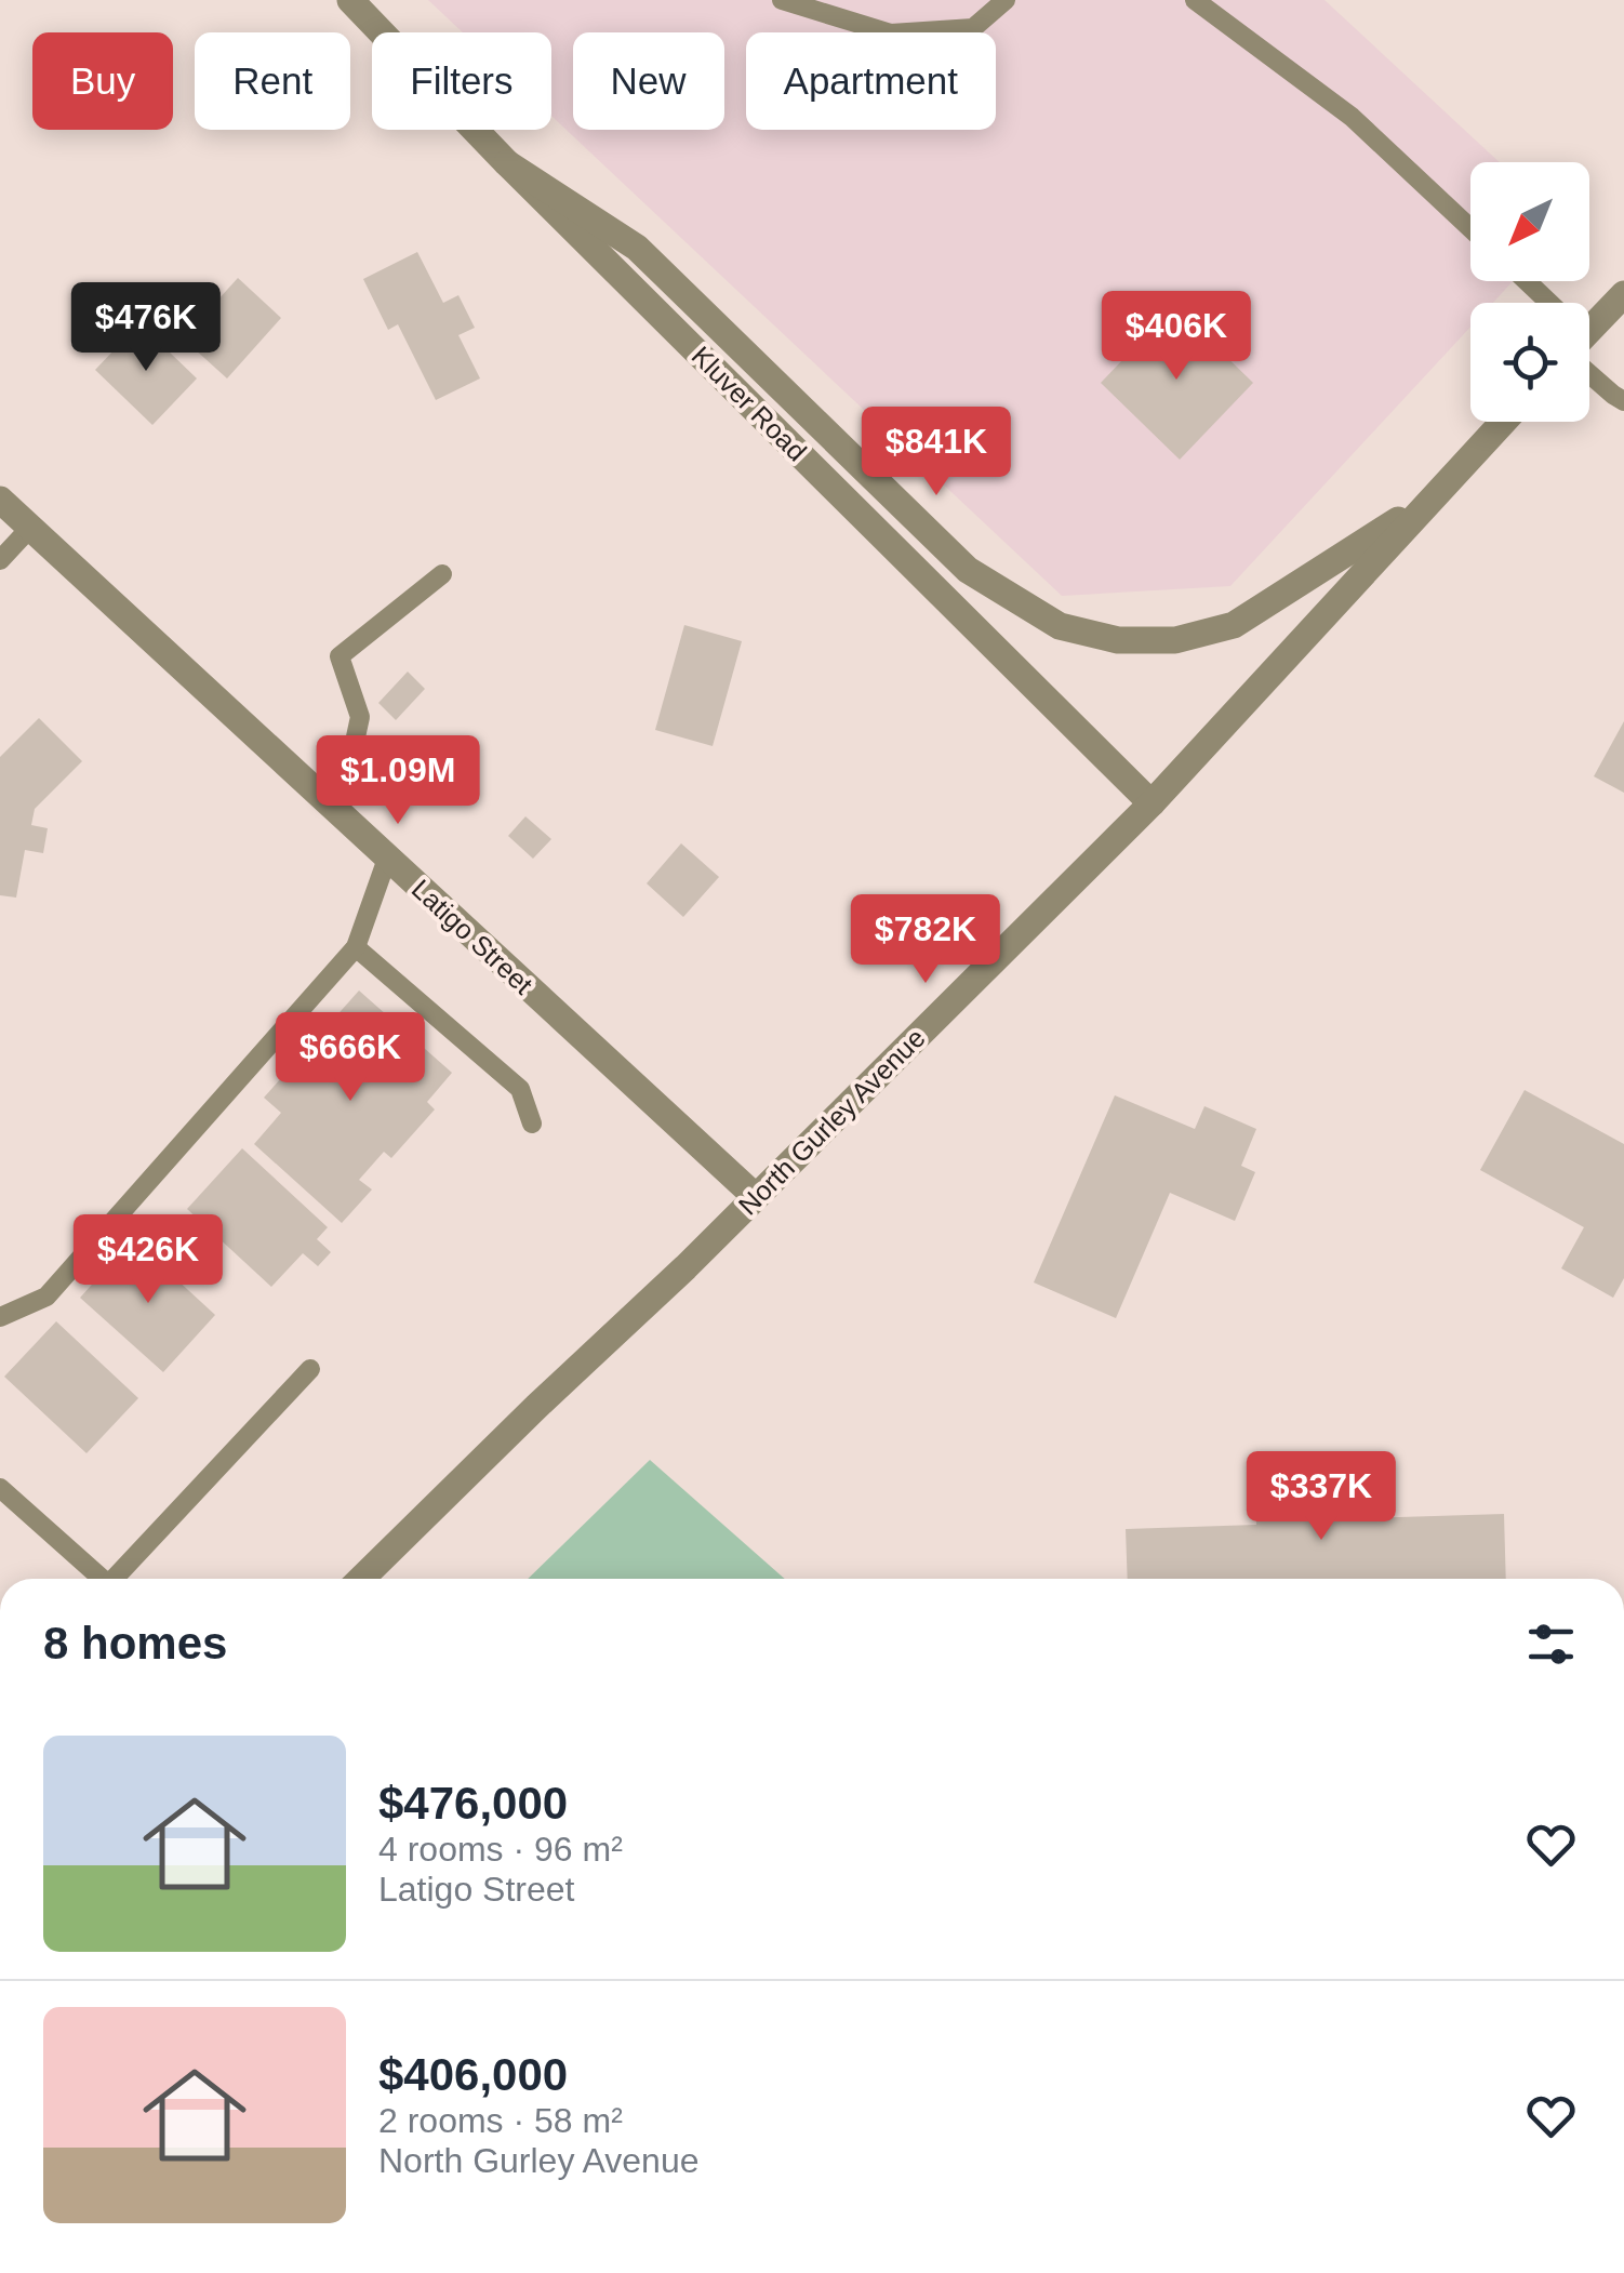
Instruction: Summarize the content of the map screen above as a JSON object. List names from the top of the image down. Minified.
{"streets":{"street":["Kluver Road","Latigo Street","North Gurley Avenue"]},"crossings":[["Kluver Road","North Gurley Avenue"],["Latigo Street","North Gurley Avenue"]],"north":"bottom left","page":{"chip":["Buy","Rent","Filters","New","Apartment"],"price":["$476K","$406K","$841K","$1.09M","$782K","$666K","$426K","$337K"],"heading":"8 homes","list":[{"name":"$476,000","note":"4 rooms · 96 m² · Latigo Street"},{"name":"$406,000","note":"2 rooms · 58 m² · North Gurley Avenue"}]}}
